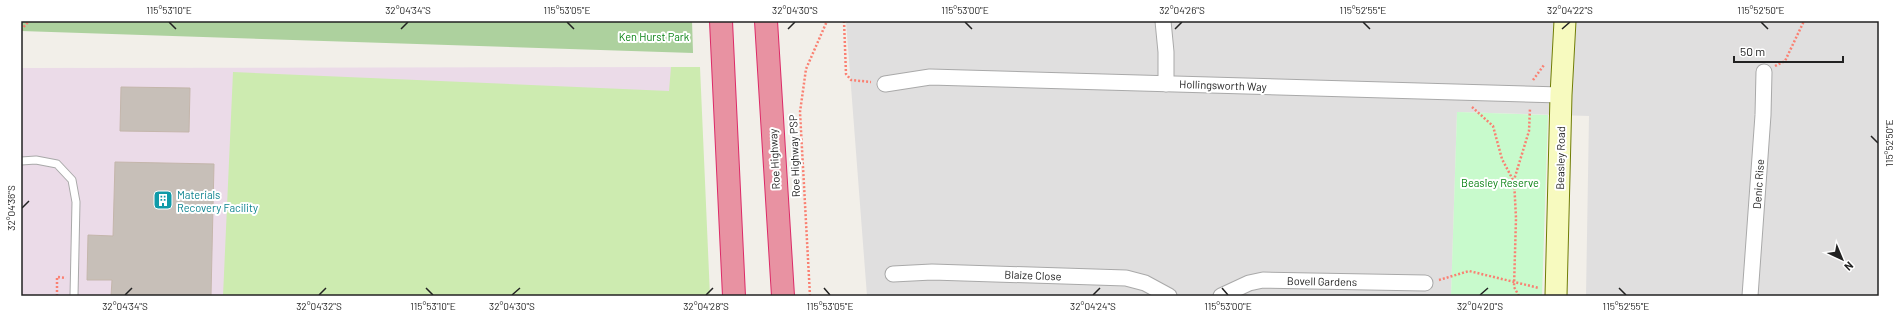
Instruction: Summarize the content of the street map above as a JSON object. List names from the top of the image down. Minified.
{"streets":{"highway":["Roe Highway"],"main road":["Beasley Road"],"street":["Hollingsworth Way","Denic Rise","Blaize Close","Bovell Gardens"],"path":["Roe Highway PSP"]},"crossings":[["Hollingsworth Way","Beasley Road"]],"parks":["Ken Hurst Park","Beasley Reserve"],"places":{"building":["Materials Recovery Facility"]},"scale_bar":"50 m","north":"bottom right","coordinates":["115°53'10\"E","32°04'34\"S","115°53'05\"E","32°04'30\"S","115°53'00\"E","32°04'26\"S","115°52'55\"E","32°04'22\"S","115°52'50\"E","32°04'36\"S","32°04'32\"S","32°04'28\"S","32°04'24\"S","32°04'20\"S"]}
